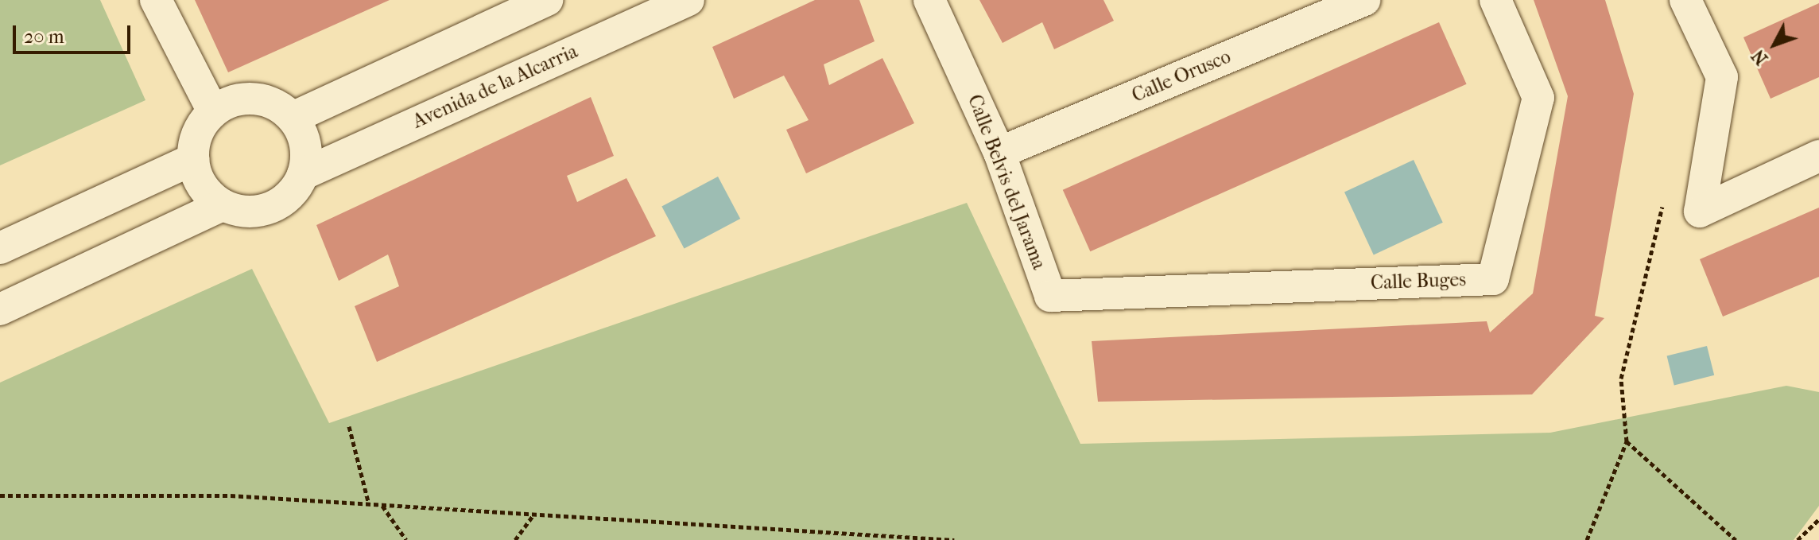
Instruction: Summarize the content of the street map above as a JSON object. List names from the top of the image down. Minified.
{"streets":{"street":["Calle Orusco","Avenida de la Alcarria","Calle Belvis del Jarama","Calle Buges"]},"crossings":[["Calle Orusco","Calle Belvis del Jarama"],["Calle Belvis del Jarama","Calle Buges"]],"scale_bar":"20 m","north":"bottom left"}
